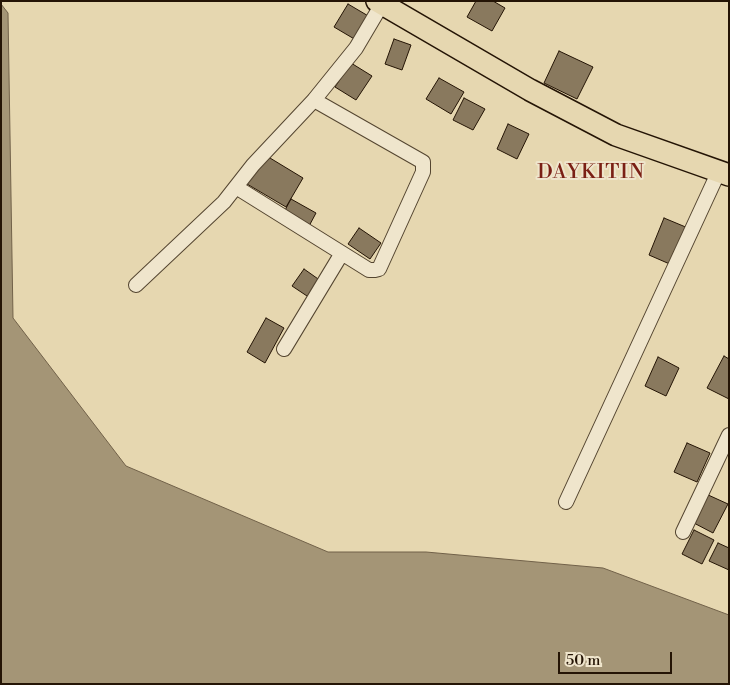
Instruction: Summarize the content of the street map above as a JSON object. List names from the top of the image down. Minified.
{"districts":["DAYKITIN"],"scale_bar":"50 m"}
